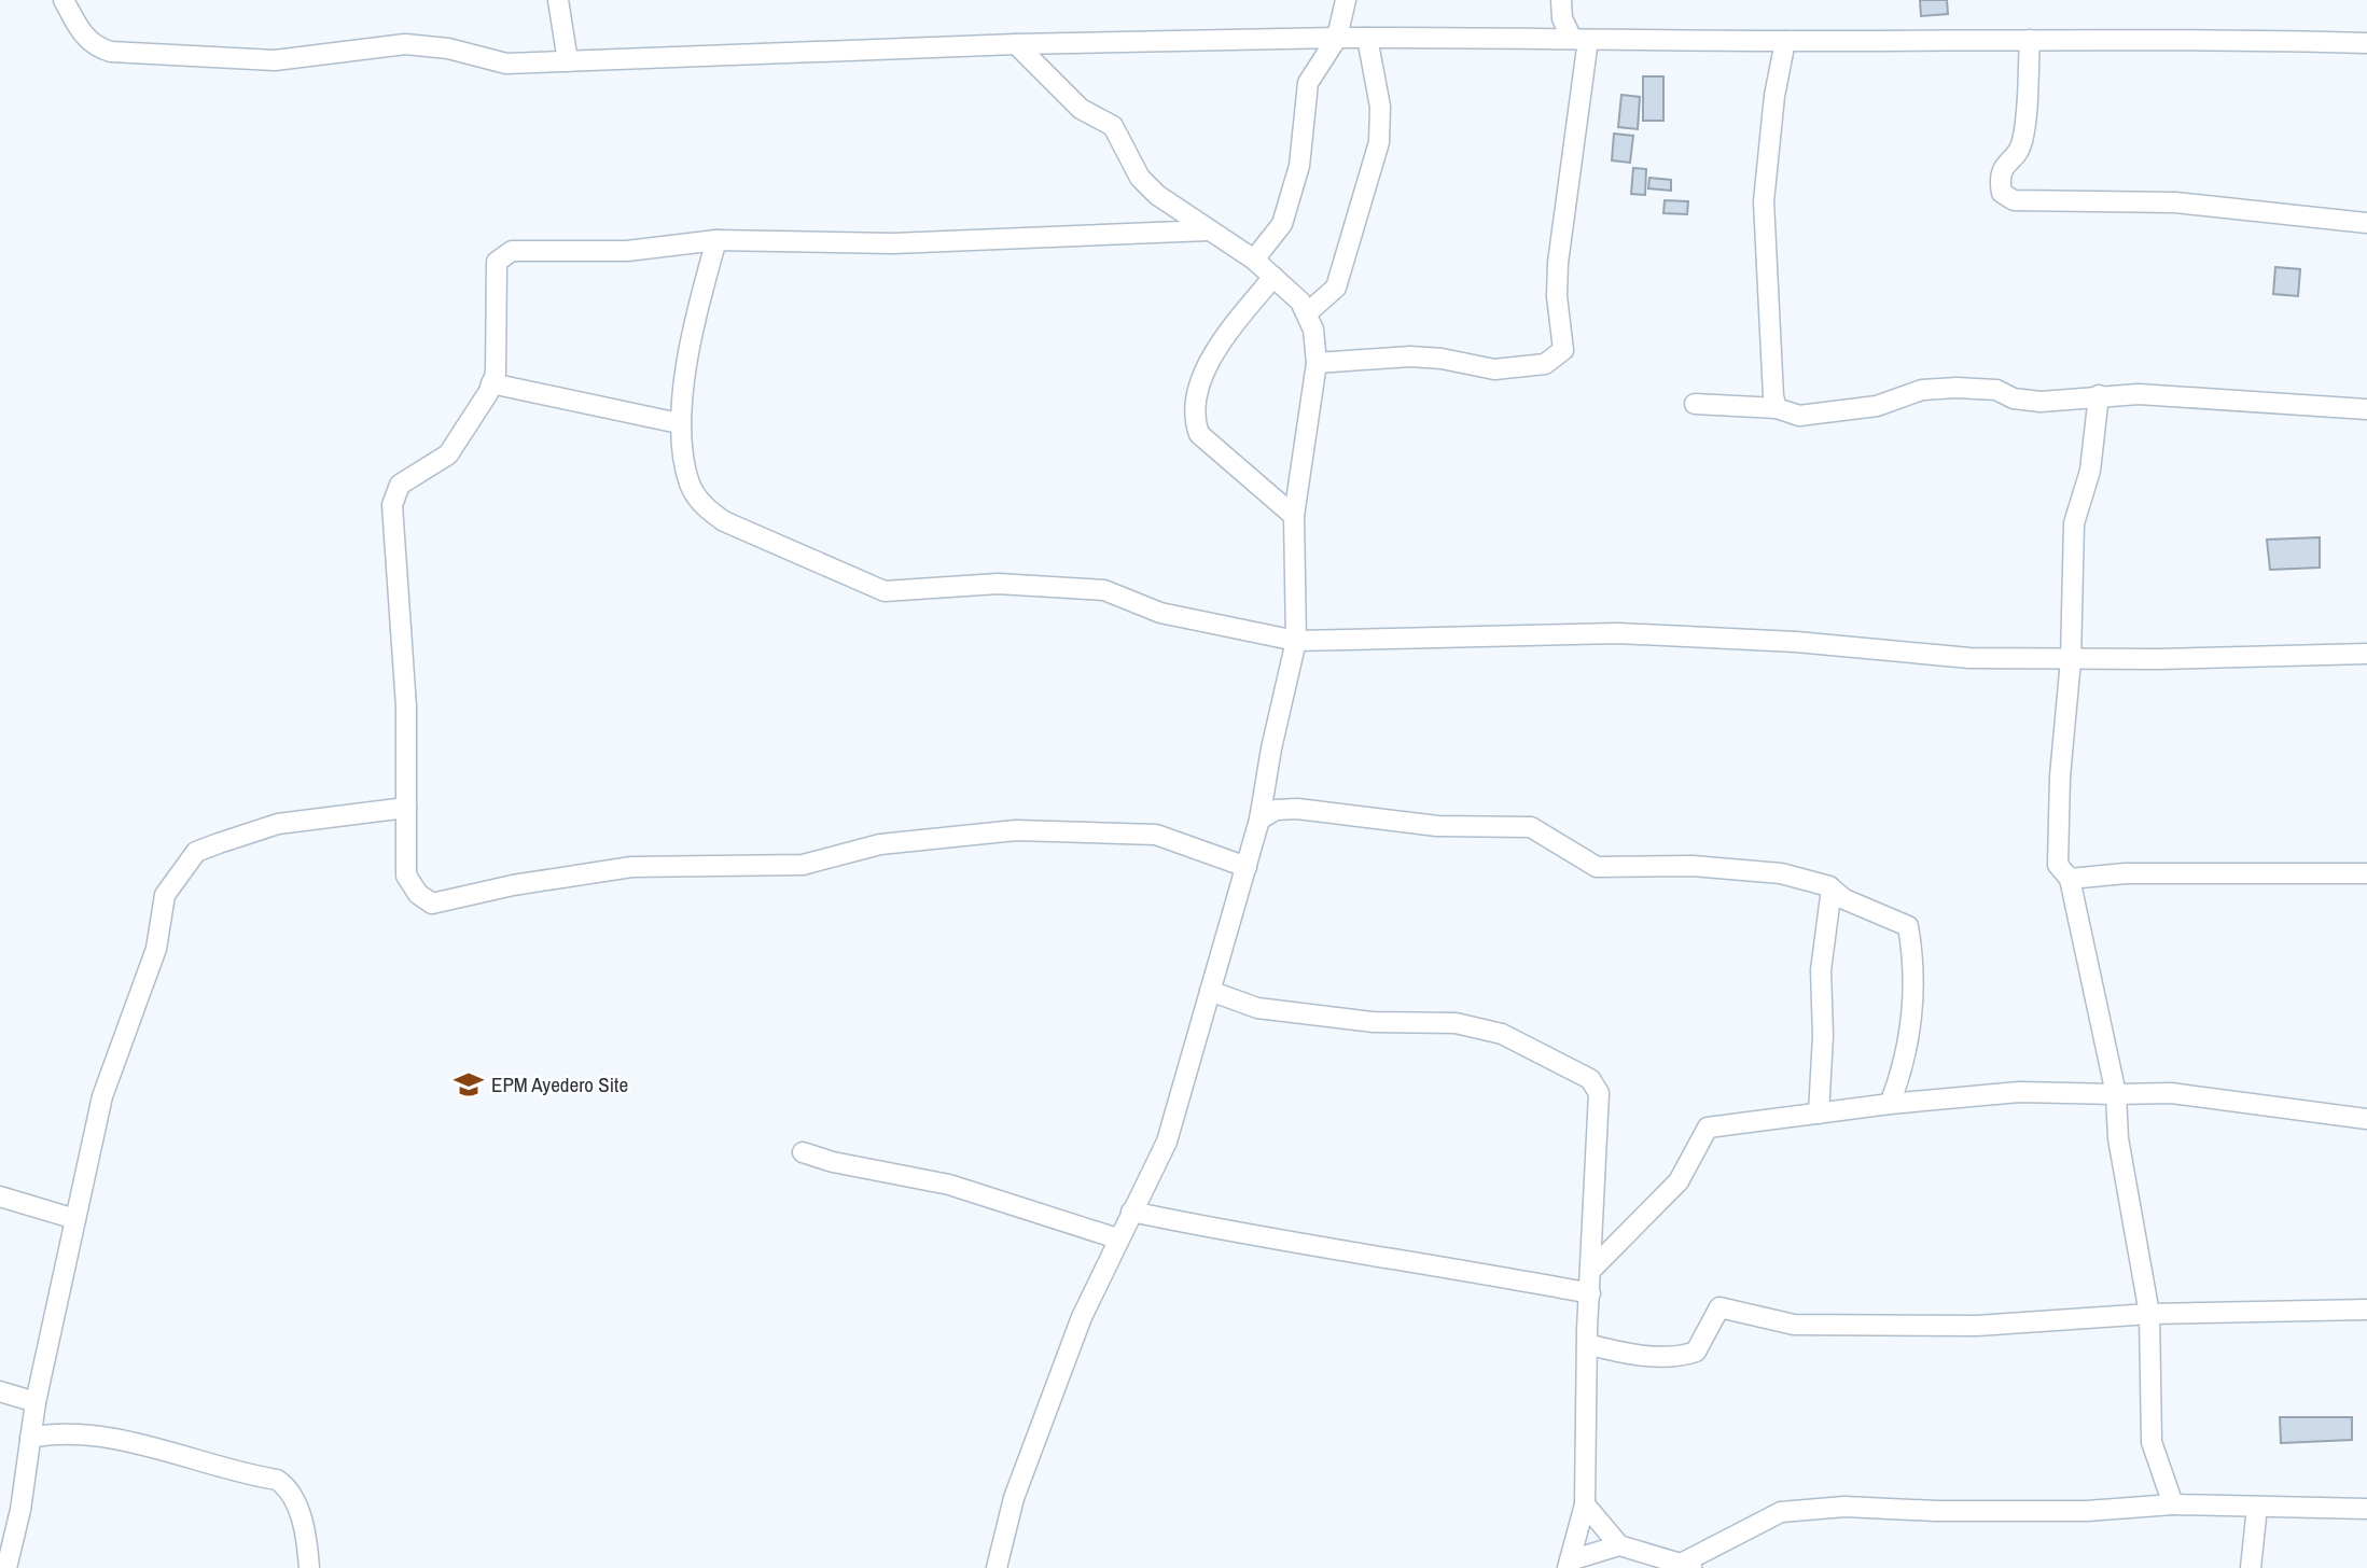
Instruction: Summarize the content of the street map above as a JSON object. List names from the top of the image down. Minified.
{"places":{"school or university":["EPM Ayedero Site"]}}
